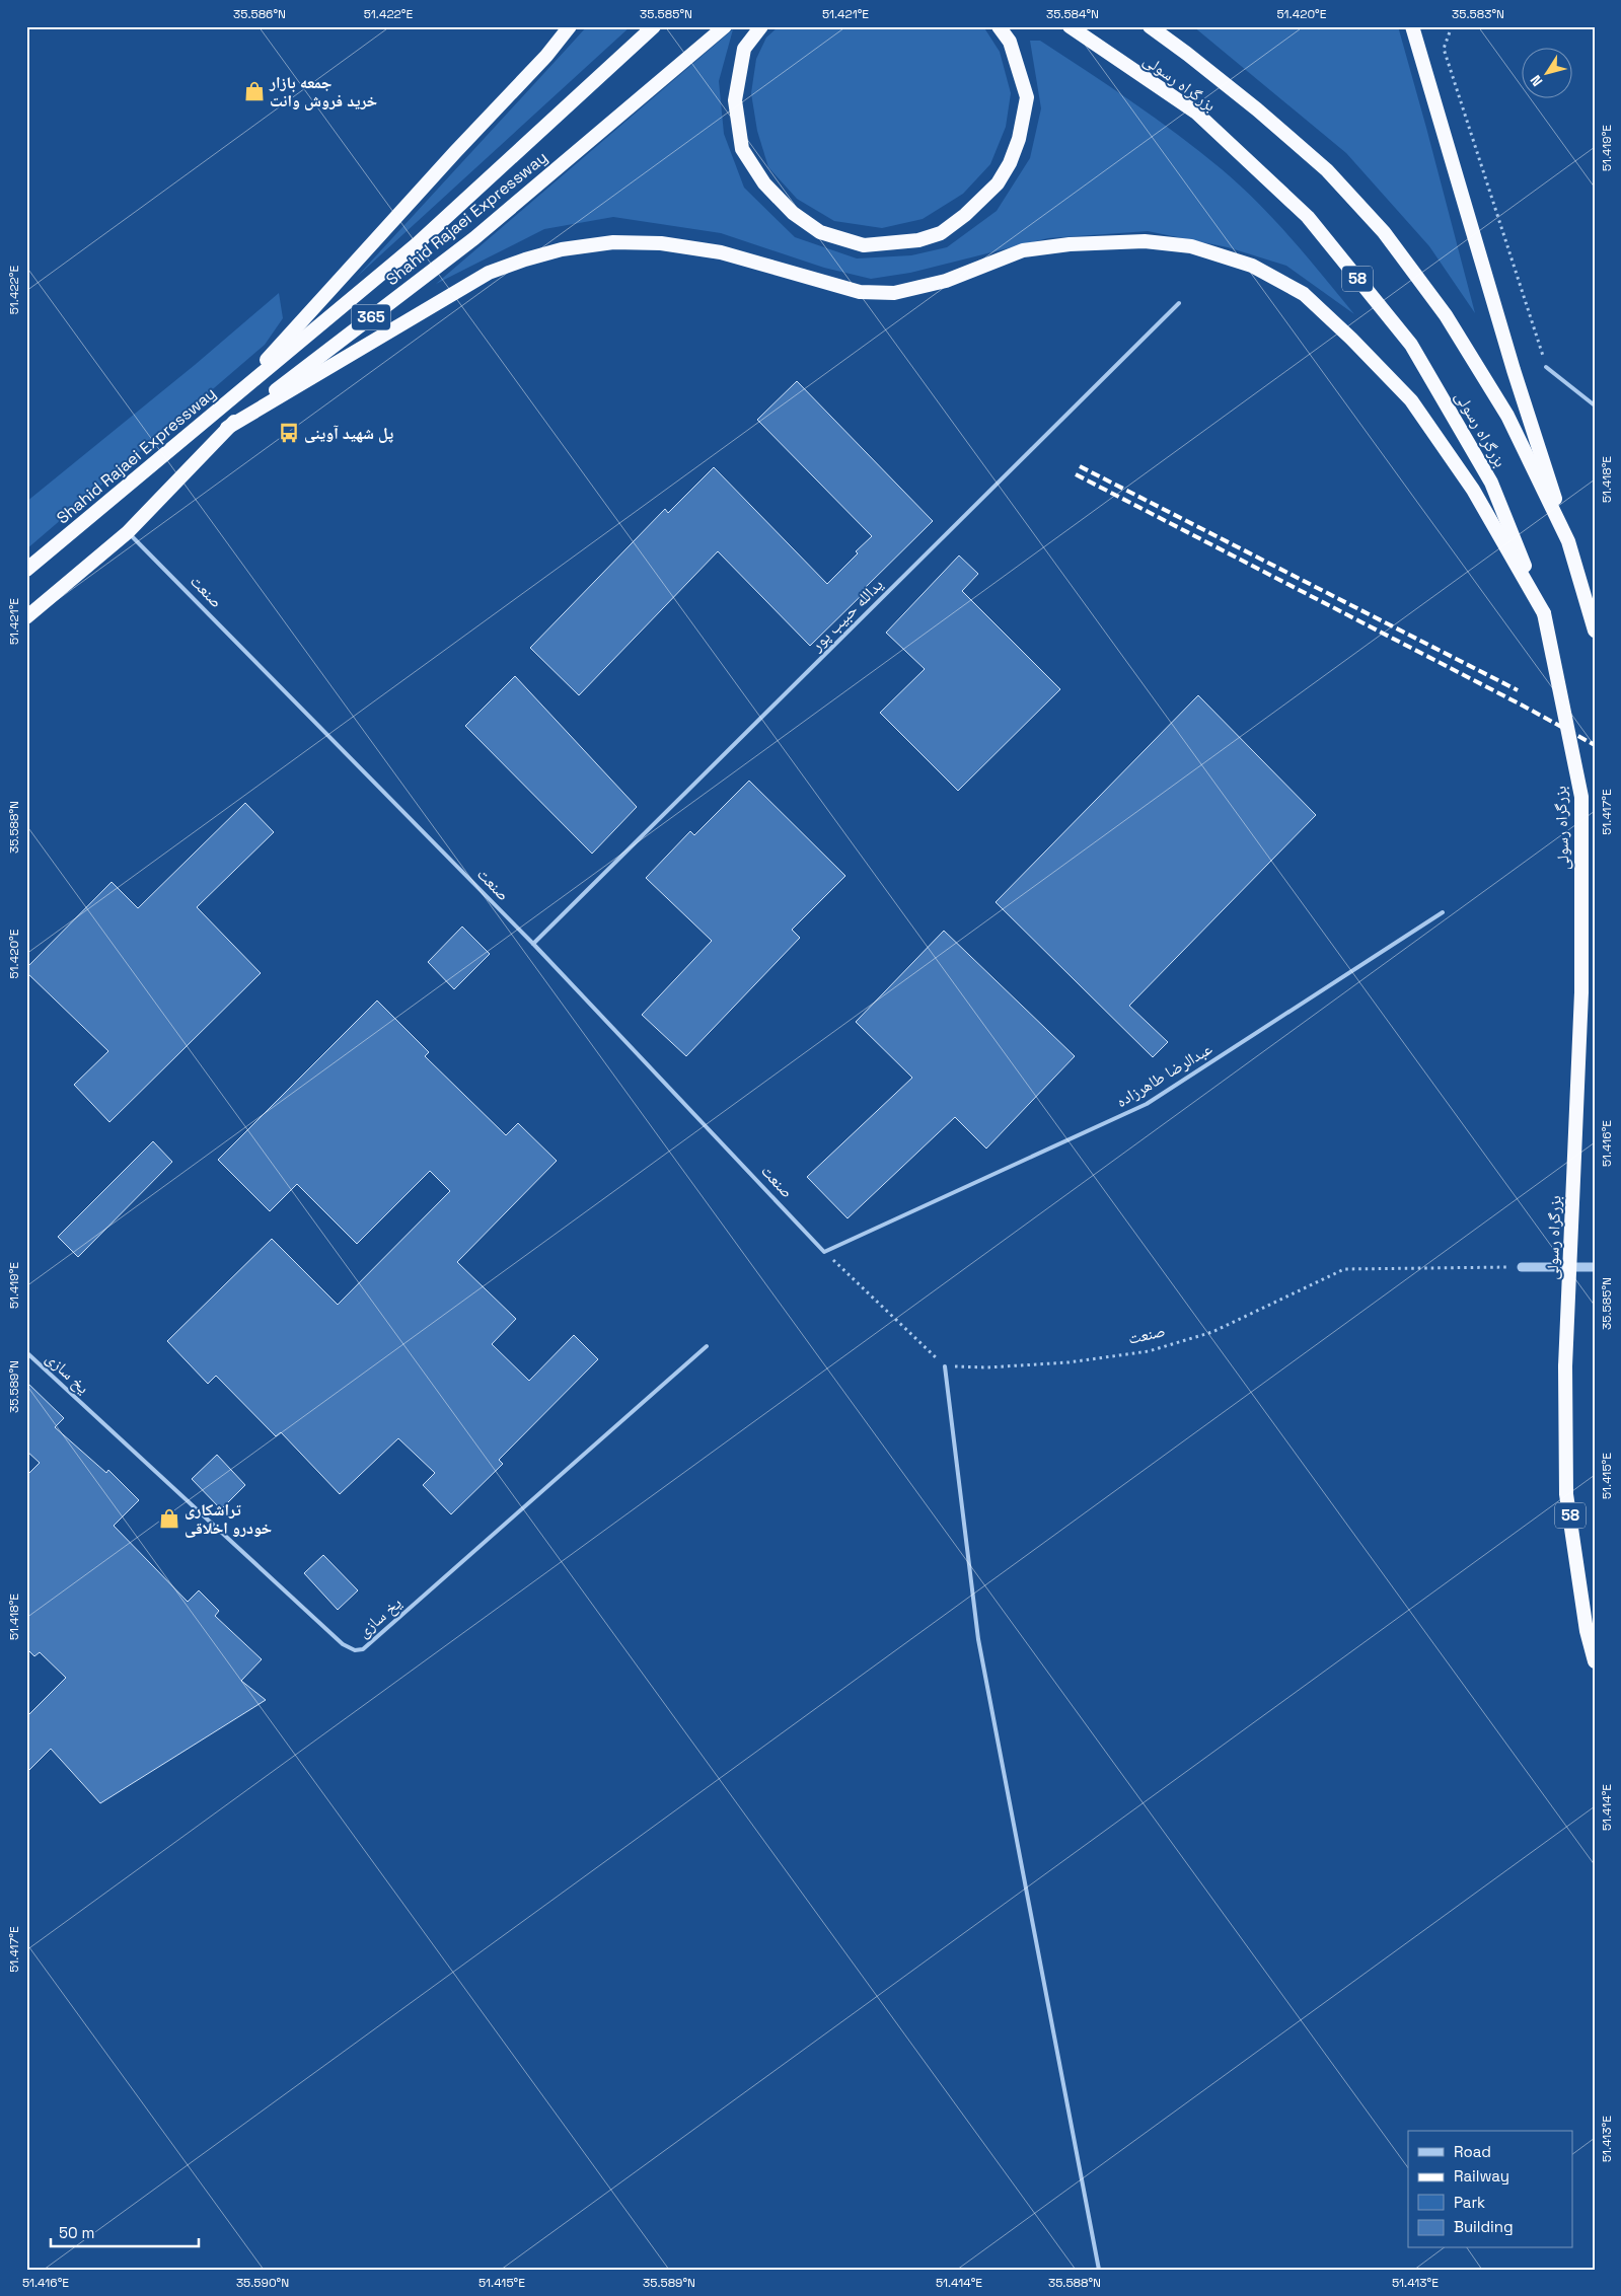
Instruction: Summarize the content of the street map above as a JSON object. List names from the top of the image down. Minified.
{"streets":{"highway":["بزرگراه رسولی","Shahid Rajaei Expressway","58","365"],"lane":["صنعت","یدالله حبیب پور","عبدالرضا طاهرزاده","یخ سازی"]},"crossings":[["Shahid Rajaei Expressway","صنعت"],["صنعت","یدالله حبیب پور"],["صنعت","عبدالرضا طاهرزاده"]],"places":{"shop":["جمعه بازار خرید فروش وانت","تراشکاری خودرو اخلاقی"],"bus stop":["پل شهید آوینی"]},"legend":["Road","Railway","Park","Building"],"scale_bar":"50 m","north":"bottom left","coordinates":["35.586°N","51.422°E","35.585°N","51.421°E","35.584°N","51.420°E","35.583°N","51.419°E","51.418°E","51.417°E","35.588°N","51.416°E","35.589°N","51.415°E","51.414°E","51.413°E","35.590°N"]}
